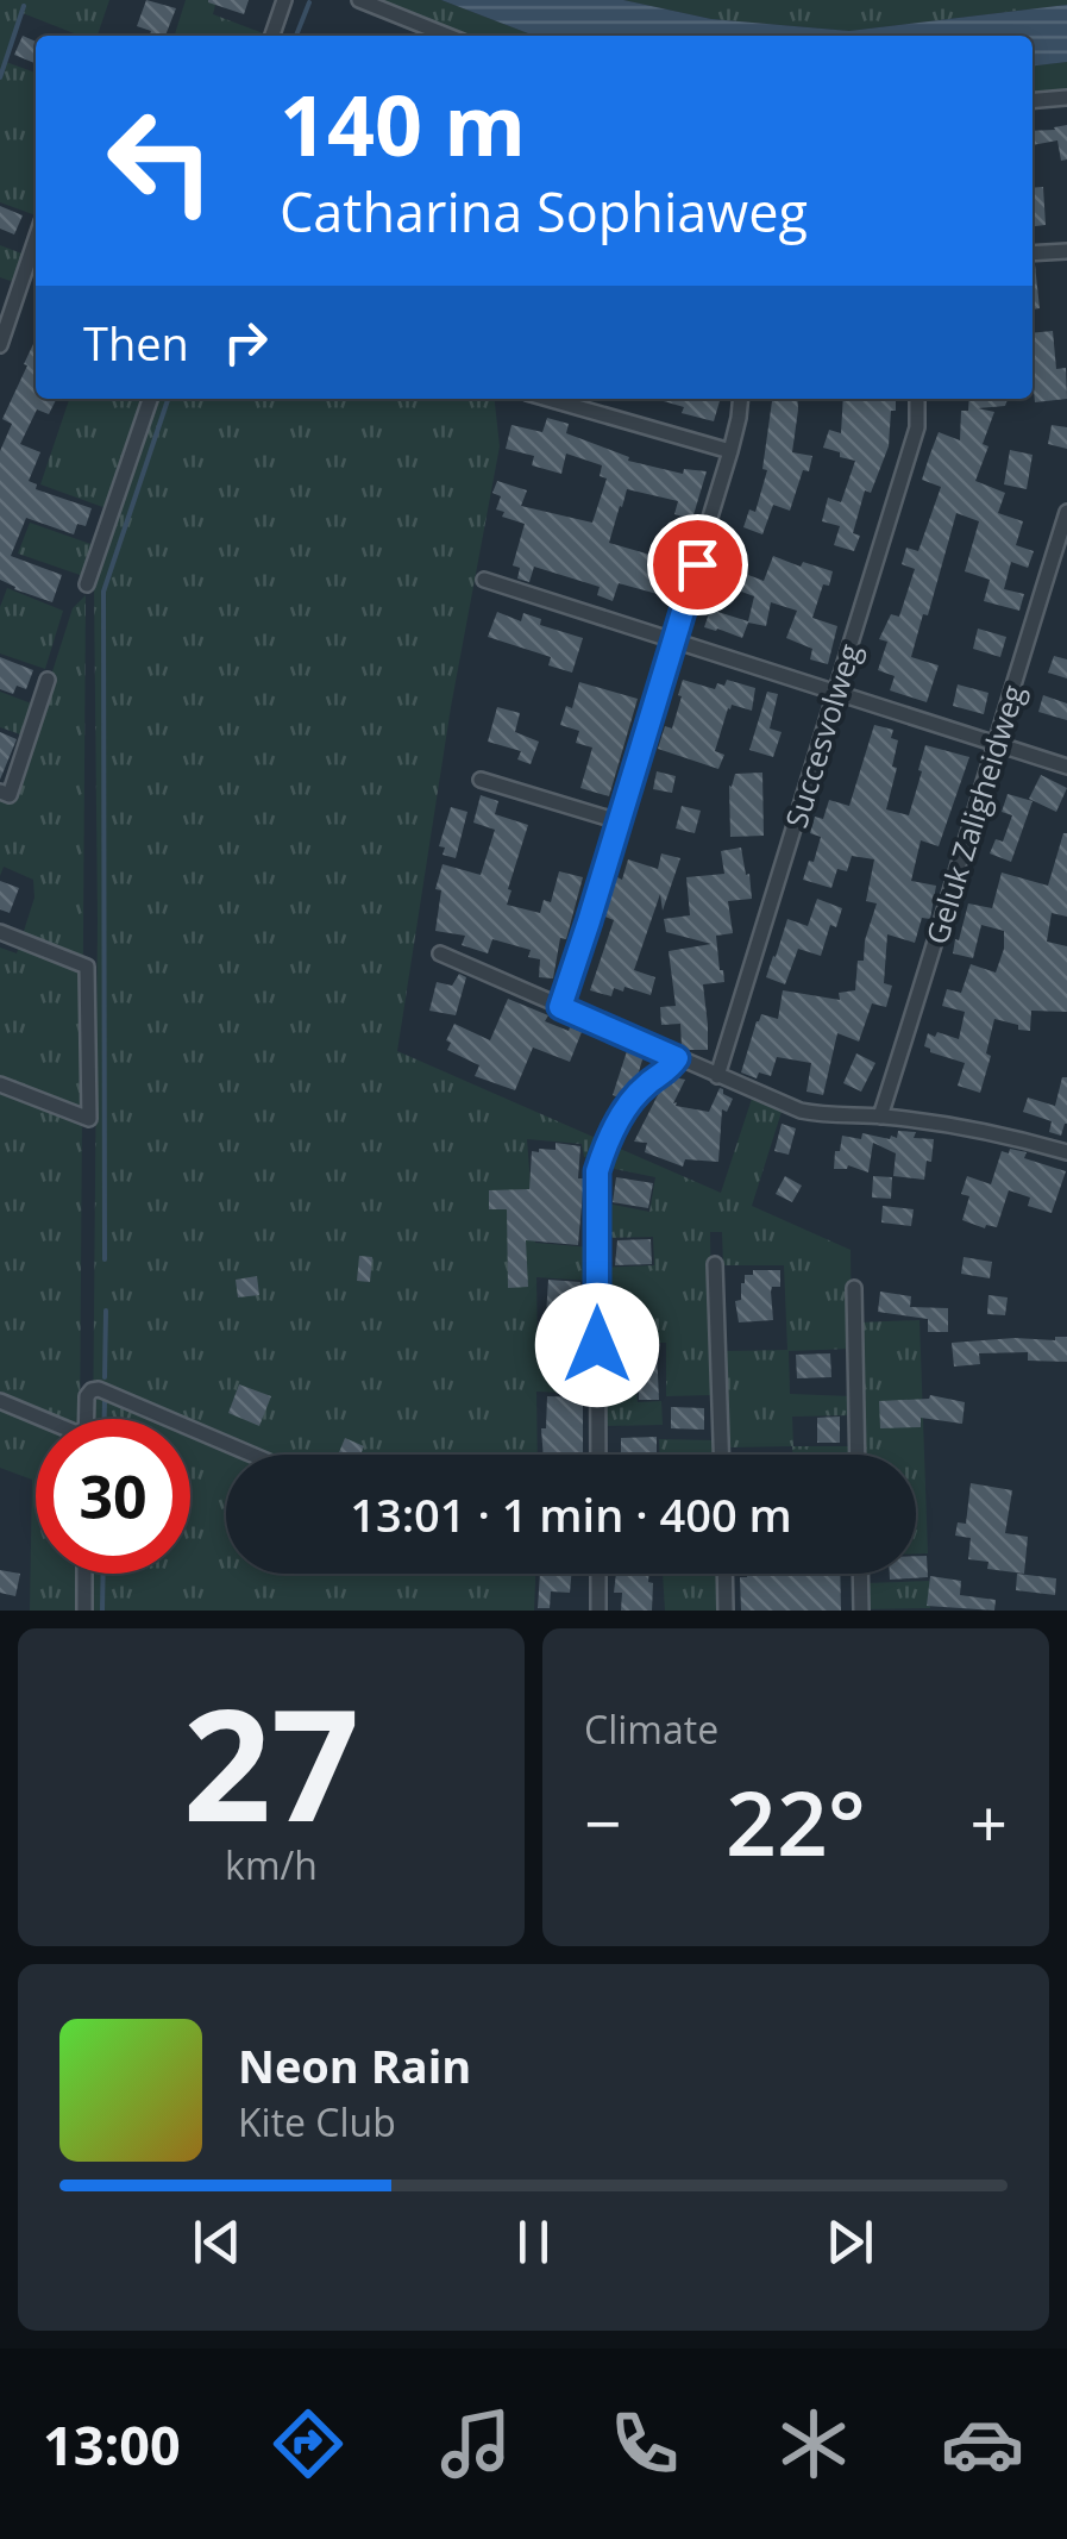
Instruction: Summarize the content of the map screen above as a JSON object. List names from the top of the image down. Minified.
{"streets":{"street":["Succesvolweg","Geluk Zaligheidweg"]},"page":{"turn":["140 m","Catharina Sophiaweg"],"then":"Then","limit":"30","trip":"13:01 · 1 min · 400 m","tile":[["27","km/h"],"Climate"],"heat":["−","22°","+"],"song":["Neon Rain","Kite Club"],"tabs":"13:00"}}
